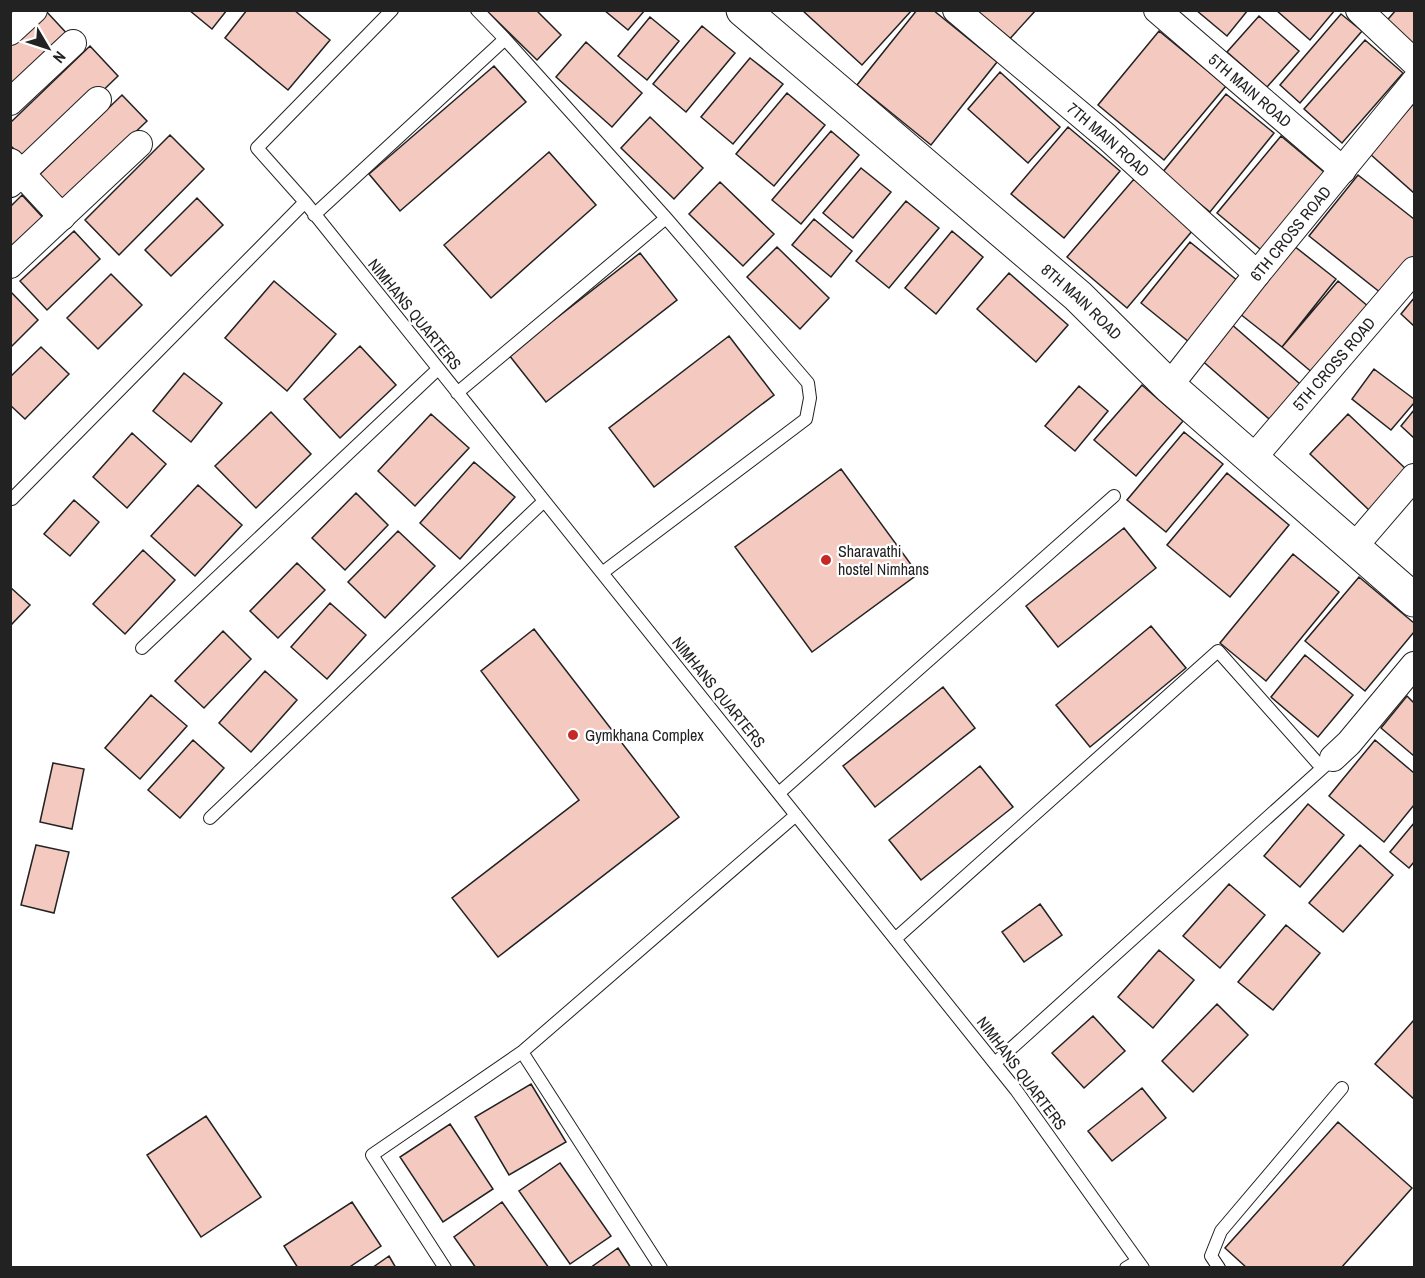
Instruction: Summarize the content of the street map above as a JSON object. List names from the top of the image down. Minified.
{"streets":{"street":["5TH MAIN ROAD","7TH MAIN ROAD","6TH CROSS ROAD","8TH MAIN ROAD","5TH CROSS ROAD"],"lane":["NIMHANS QUARTERS"]},"crossings":[["5TH MAIN ROAD","6TH CROSS ROAD"],["7TH MAIN ROAD","6TH CROSS ROAD"],["6TH CROSS ROAD","8TH MAIN ROAD"],["8TH MAIN ROAD","5TH CROSS ROAD"]],"places":["Sharavathi hostel Nimhans","Gymkhana Complex"],"north":"bottom right"}
